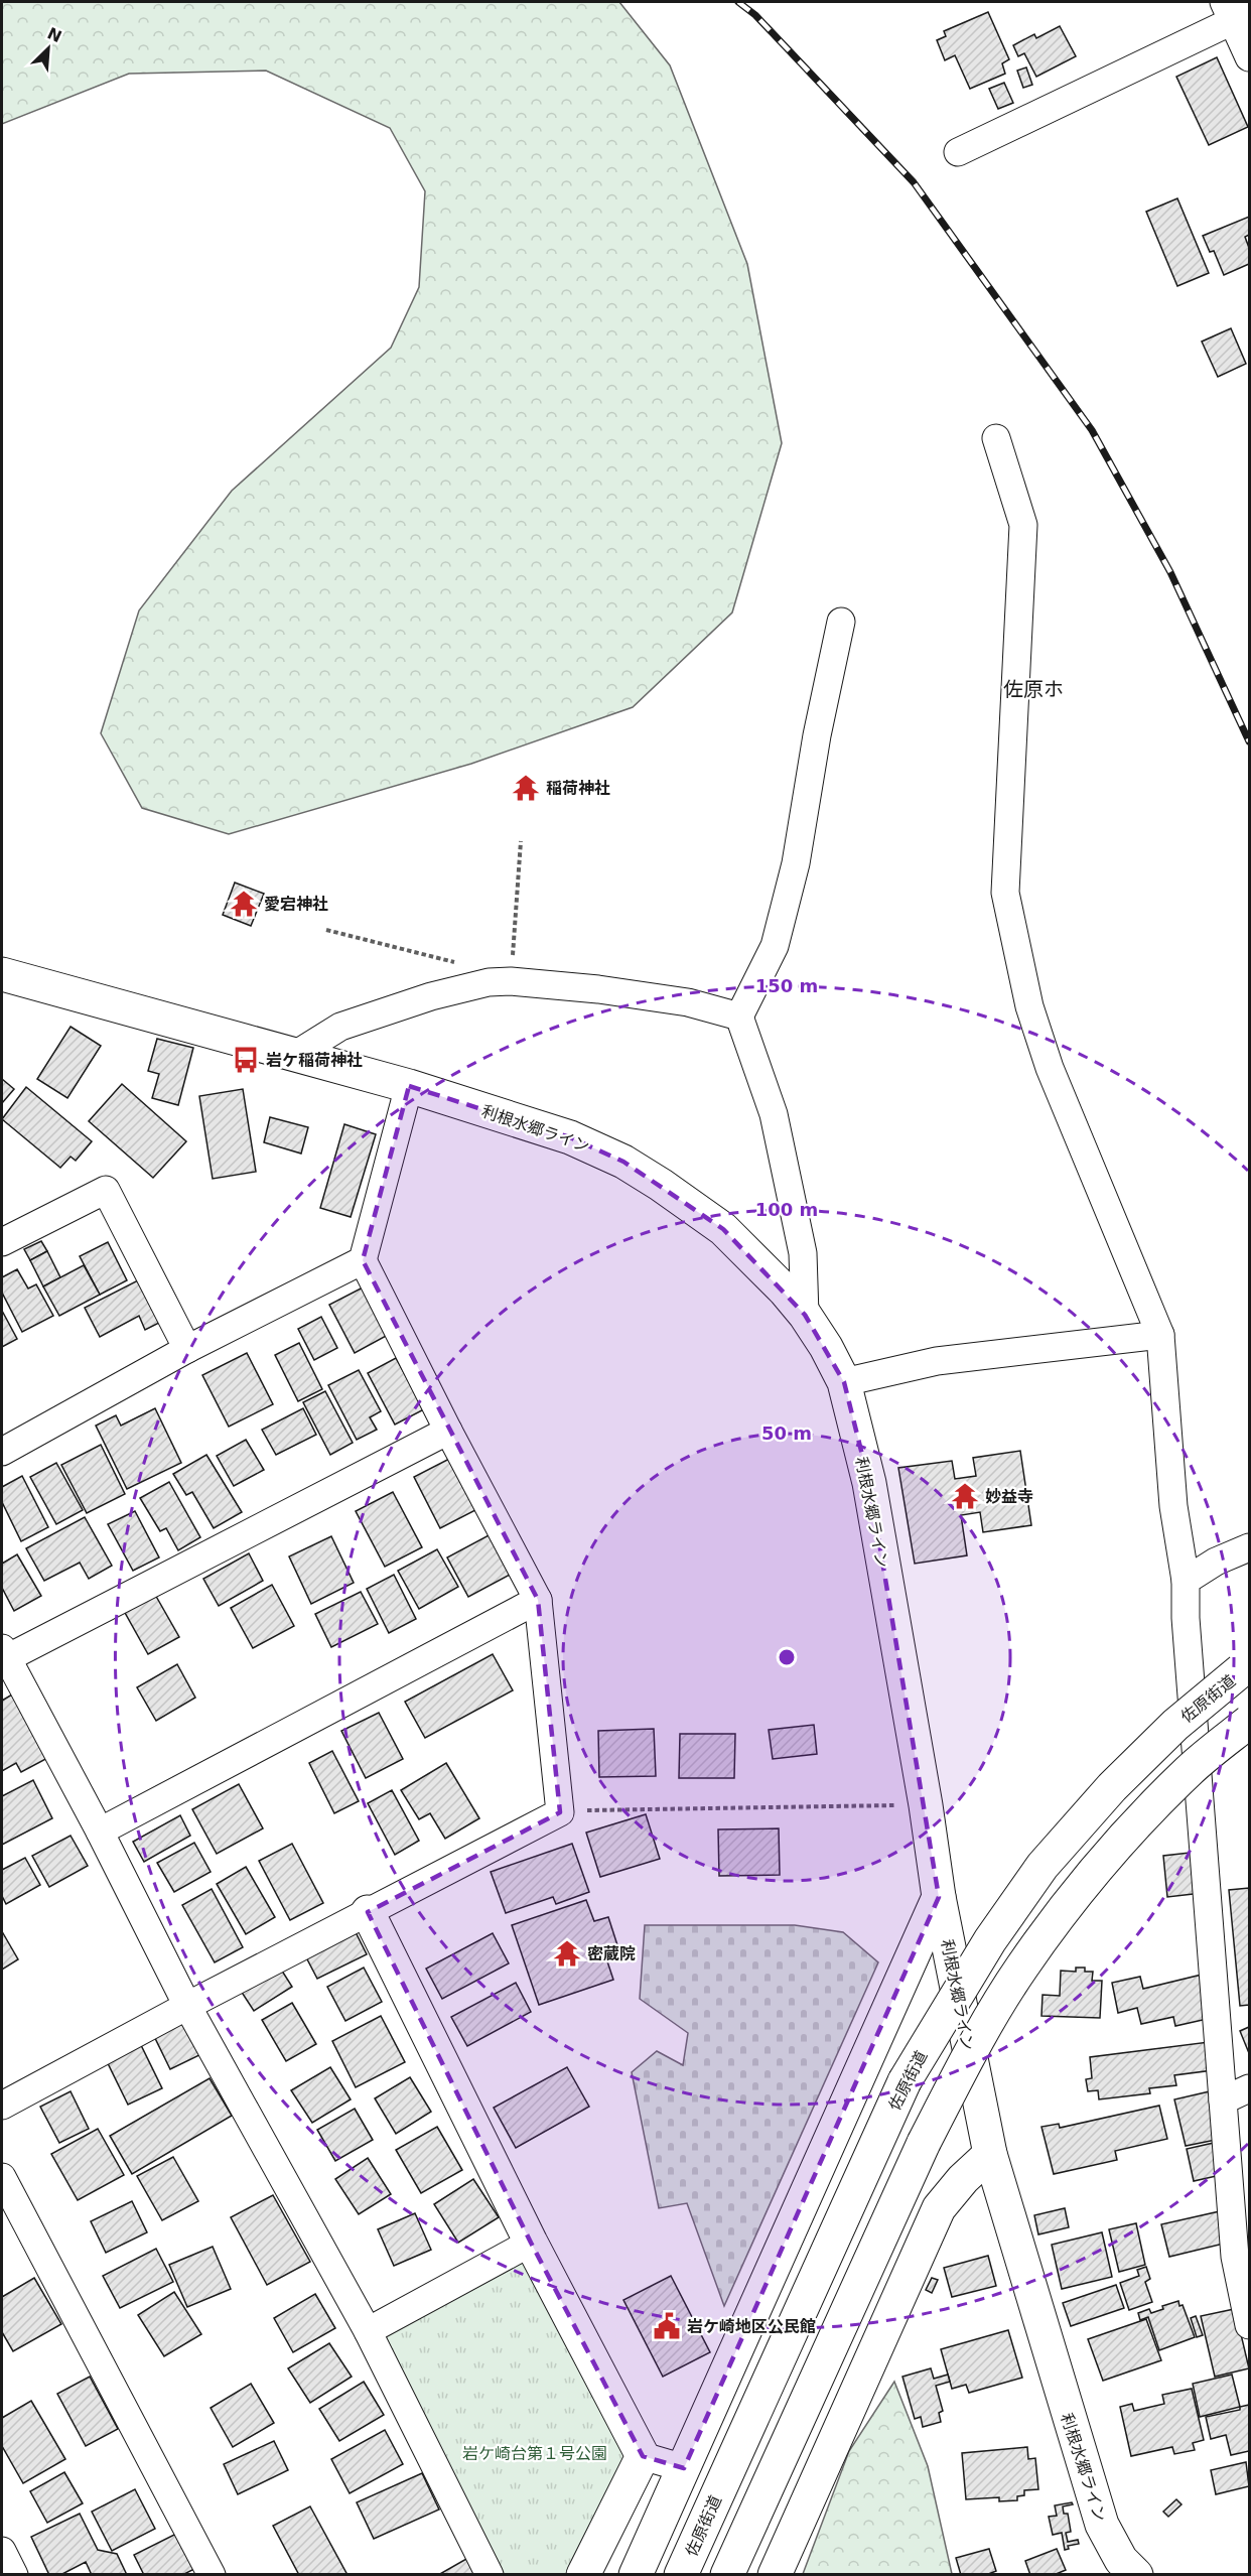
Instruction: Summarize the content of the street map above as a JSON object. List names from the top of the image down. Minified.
{"streets":{"main road":["利根水郷ライン","佐原街道"]},"districts":["佐原ホ"],"parks":["岩ケ崎台第１号公園"],"places":{"temple":["稲荷神社","愛宕神社","妙益寺","密蔵院"],"bus stop":["岩ケ稲荷神社"],"public building":["岩ケ崎地区公民館"]},"north":"top right","rings":["150 m","100 m","50 m"]}
